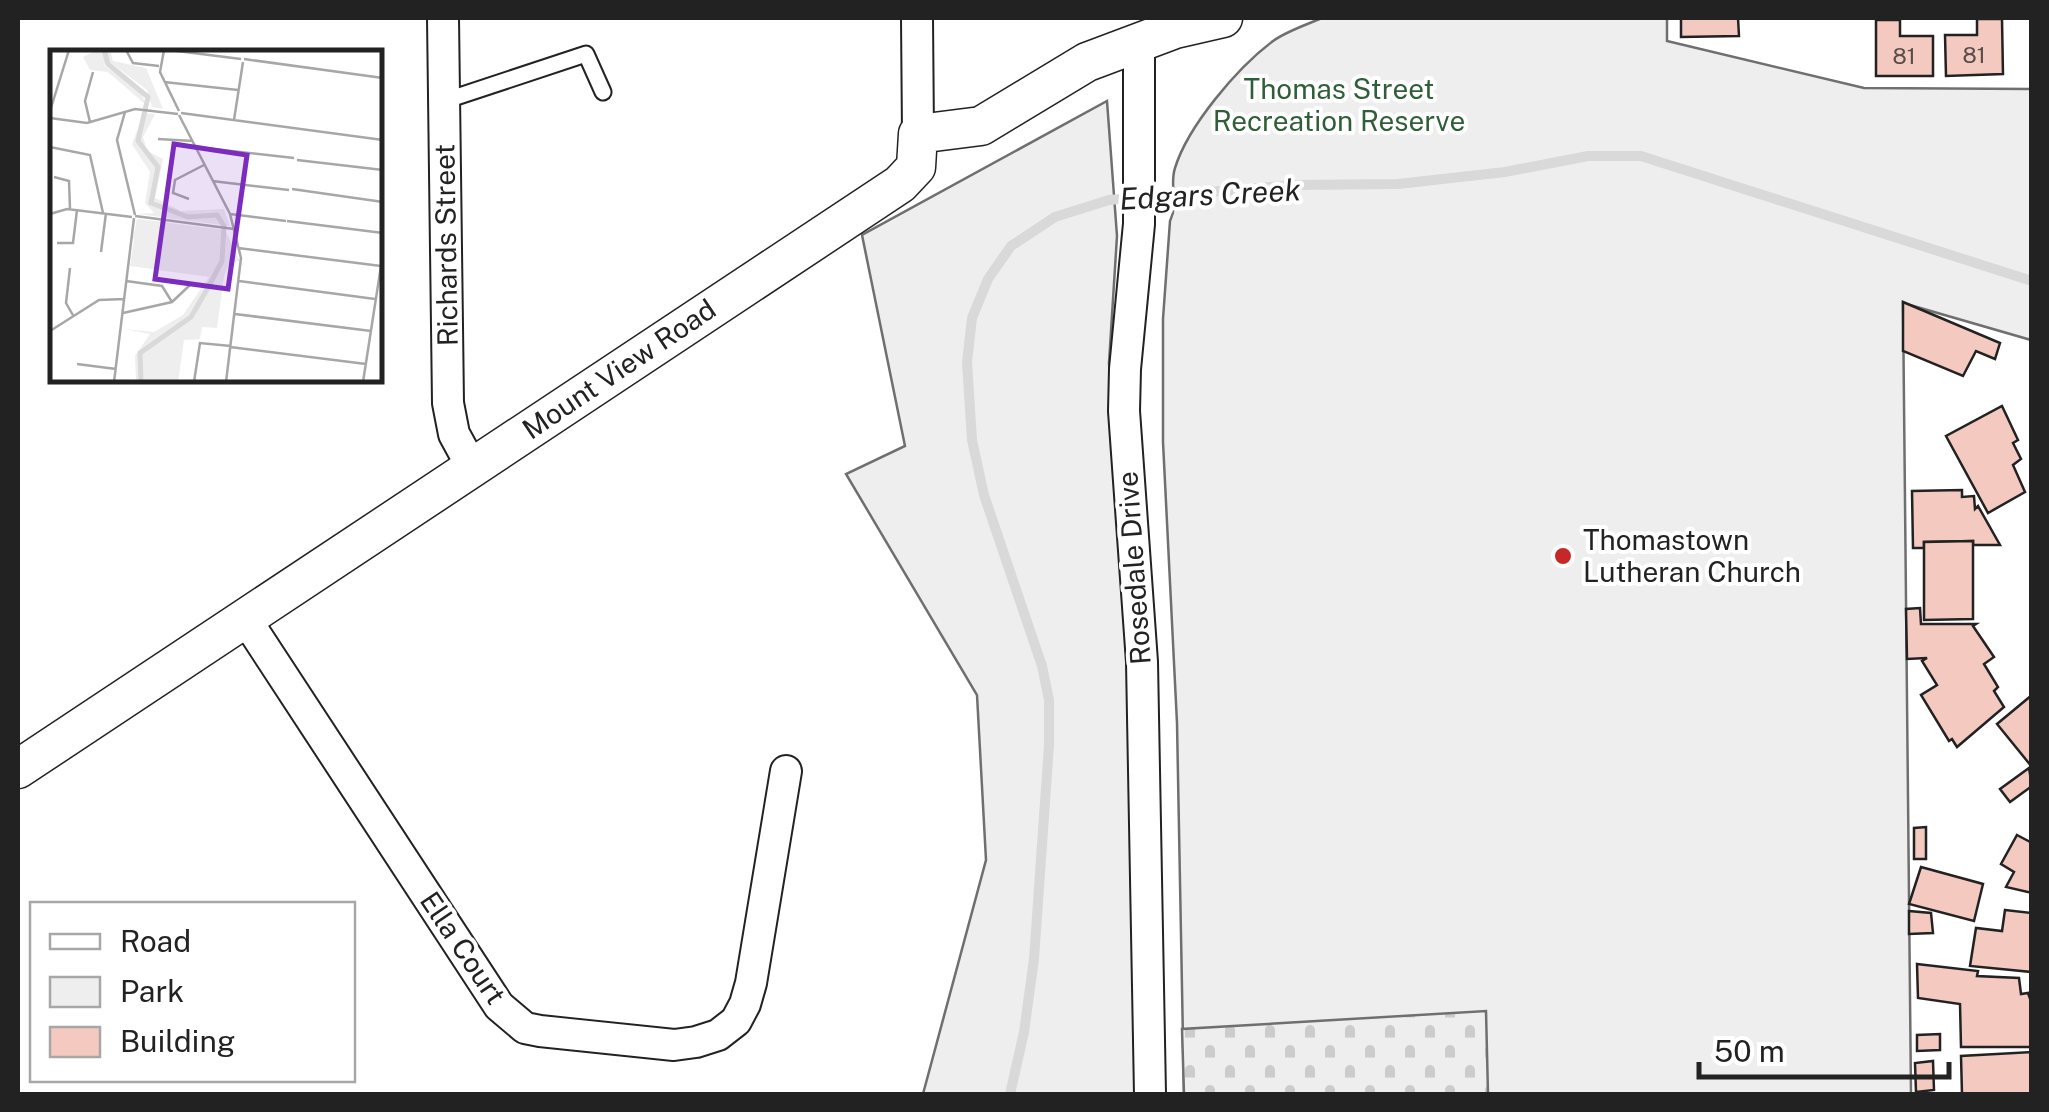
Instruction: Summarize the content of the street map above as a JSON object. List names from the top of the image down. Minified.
{"streets":{"street":["Richards Street","Mount View Road","Rosedale Drive","Ella Court"]},"crossings":[["Richards Street","Mount View Road"],["Mount View Road","Ella Court"]],"water":["Edgars Creek"],"parks":["Thomas Street Recreation Reserve"],"places":["Thomastown Lutheran Church"],"house_numbers":["81","81"],"legend":["Road","Park","Building"],"scale_bar":"50 m"}
